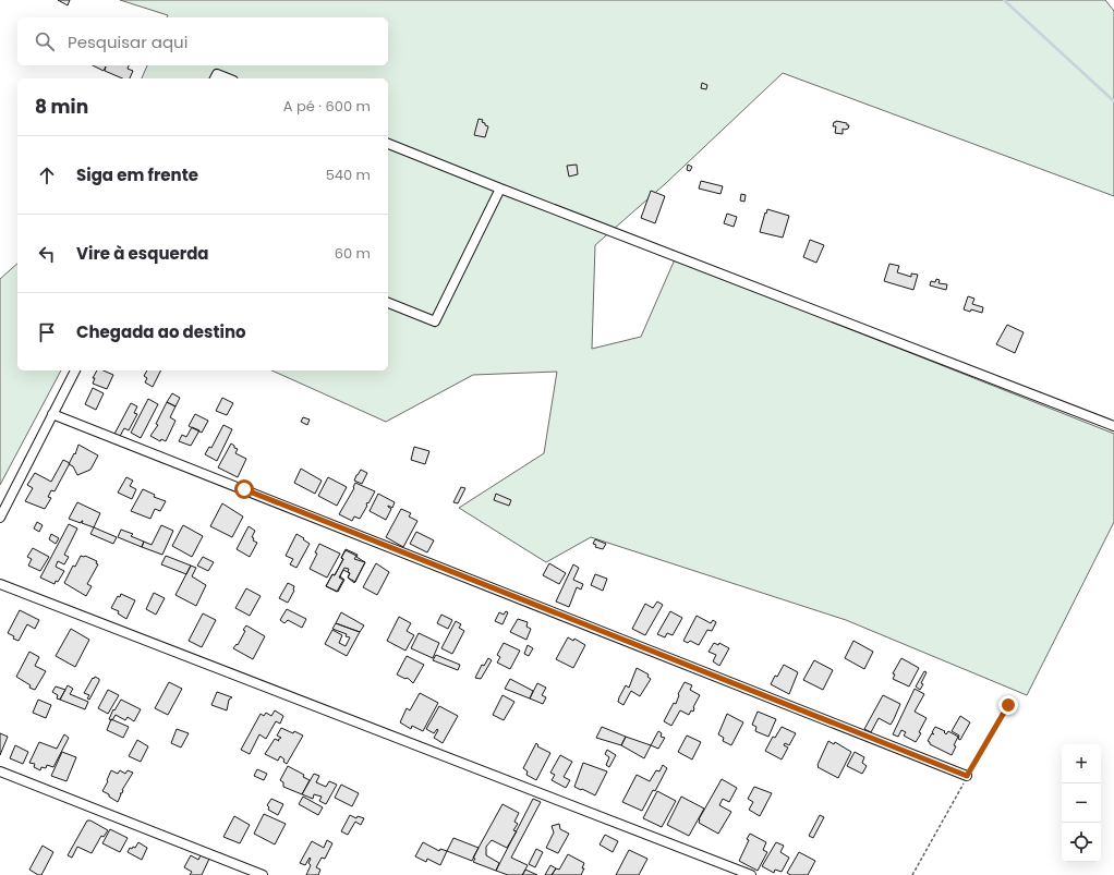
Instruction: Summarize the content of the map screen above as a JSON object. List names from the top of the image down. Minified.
{"page":{"search":"Pesquisar aqui","heading":["8 min","A pé · 600 m"],"list":[["Siga em frente","540 m"],["Vire à esquerda","60 m"],"Chegada ao destino"],"map_buttons":["+","−"]}}
